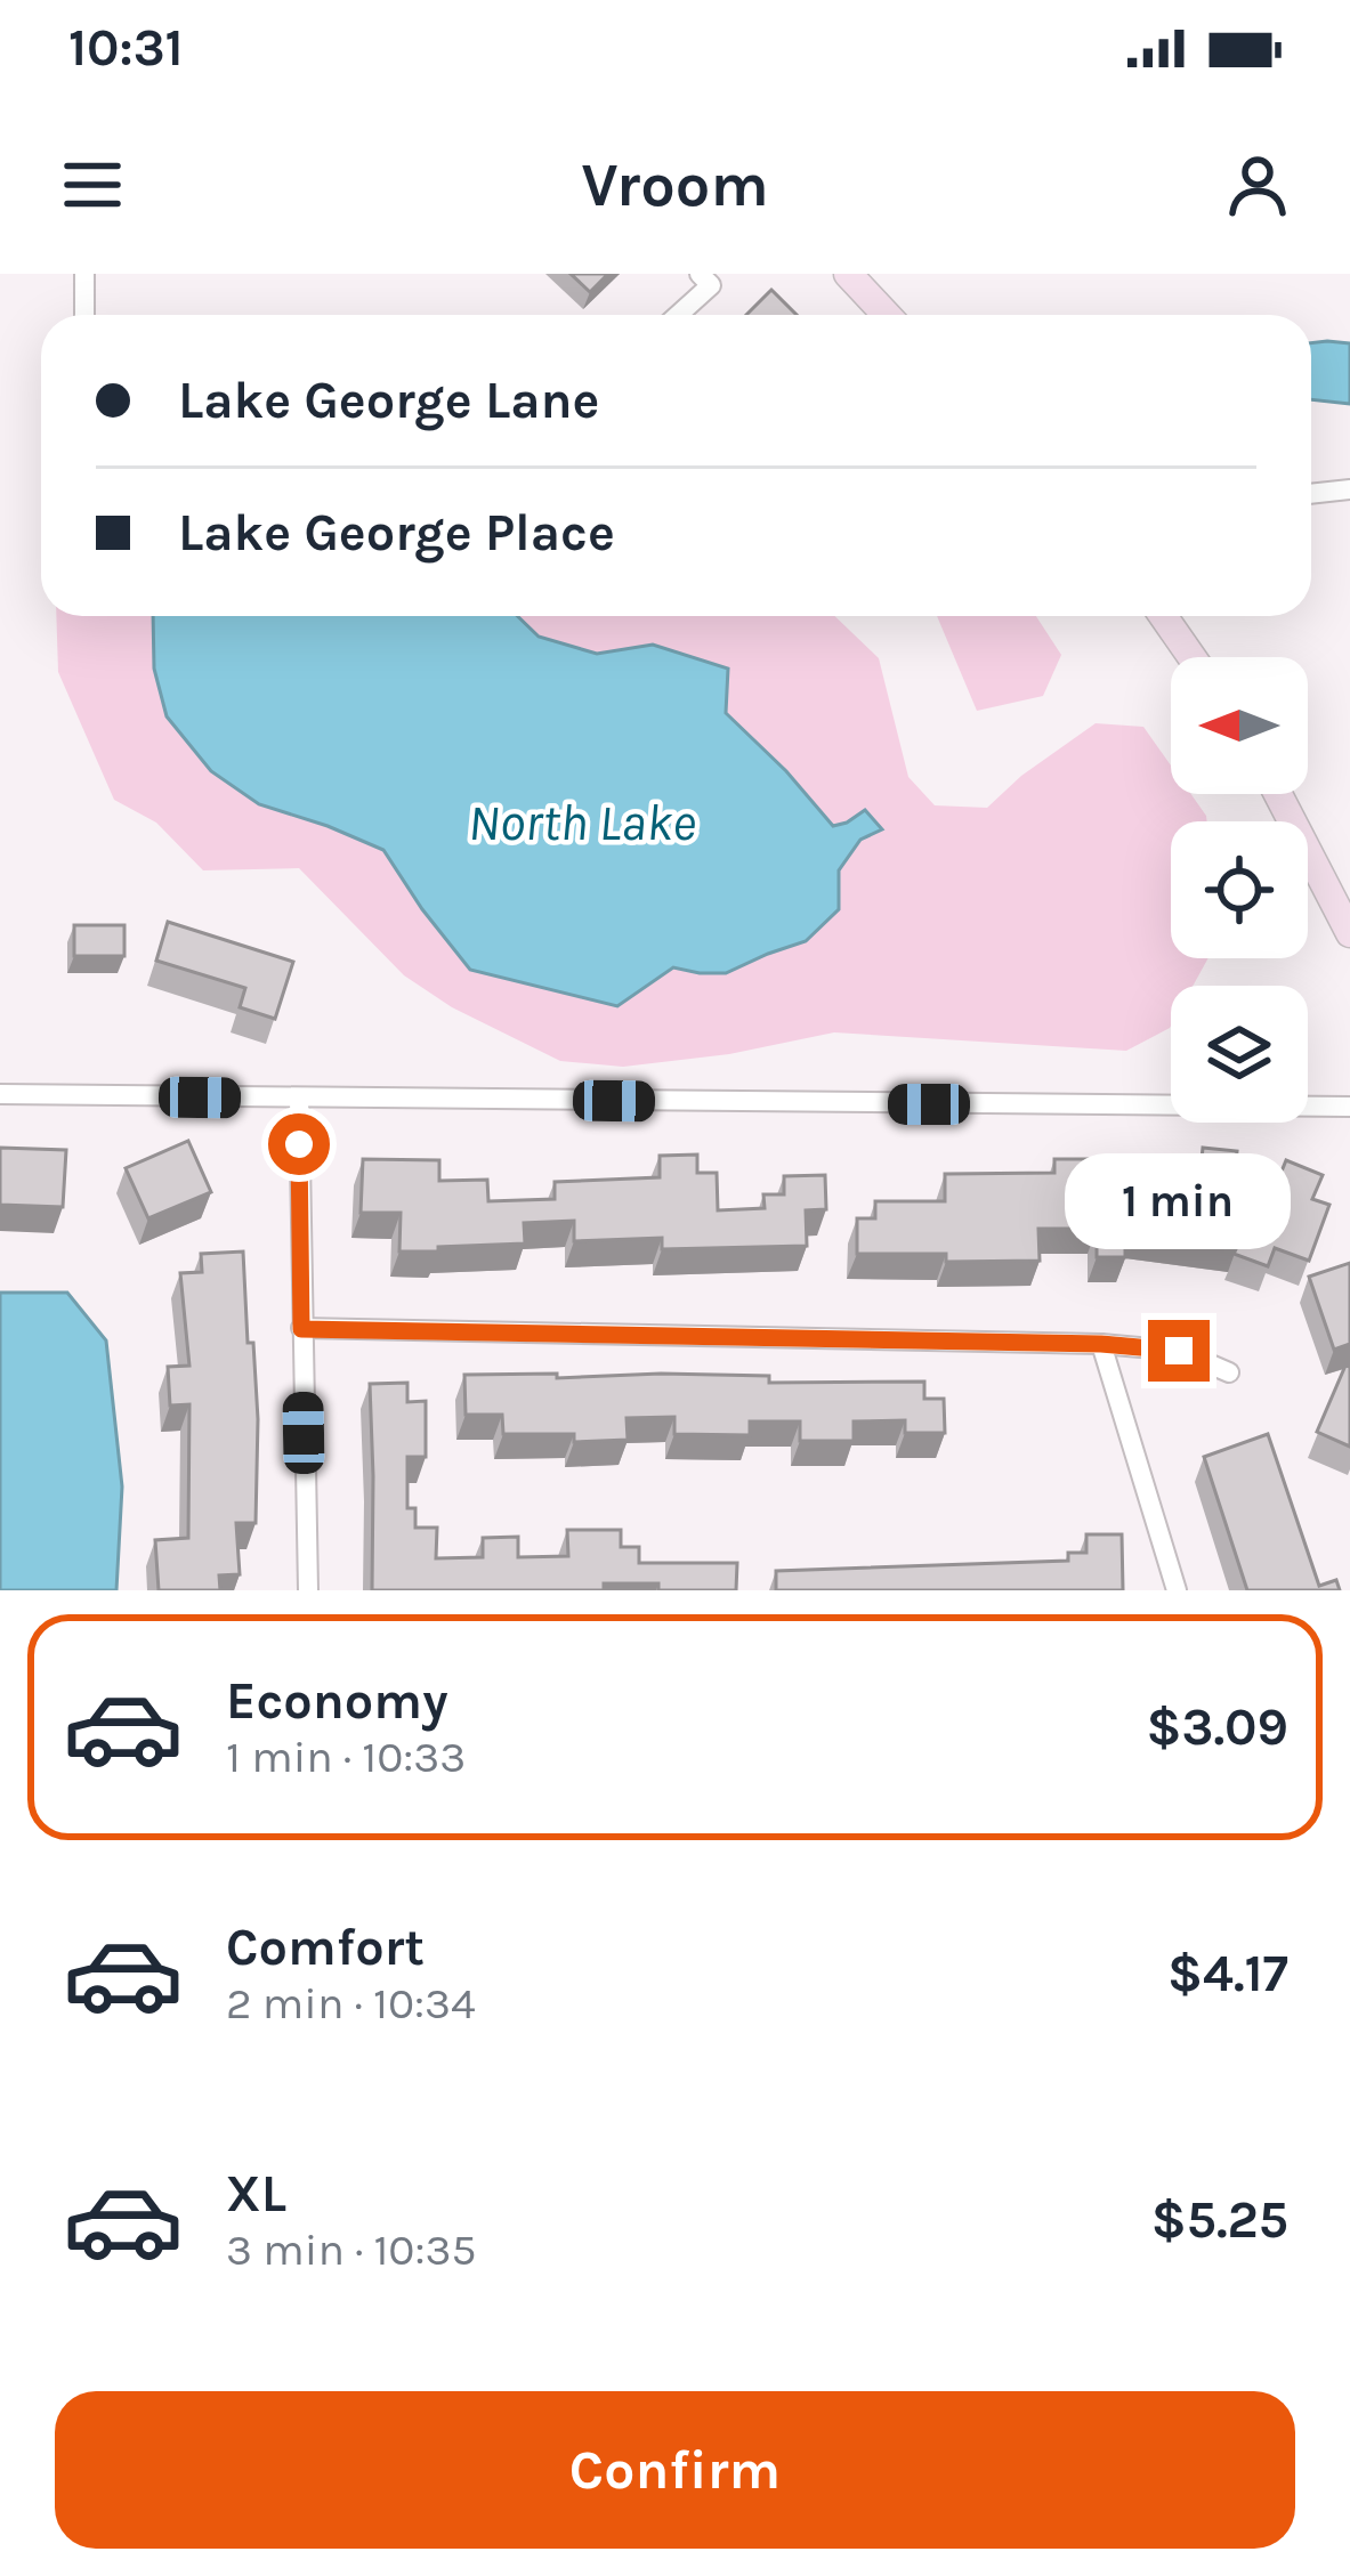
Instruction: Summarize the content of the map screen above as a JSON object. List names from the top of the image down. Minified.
{"water":["North Lake"],"north":"left","page":{"status":"10:31","header":"Vroom","banner":["Lake George Lane","Lake George Place"],"bubble":"1 min","list":[{"name":"Economy","note":"1 min · 10:33","value":"$3.09"},{"name":"Comfort","note":"2 min · 10:34","value":"$4.17"},{"name":"XL","note":"3 min · 10:35","value":"$5.25"}],"buttons":"Confirm"}}
